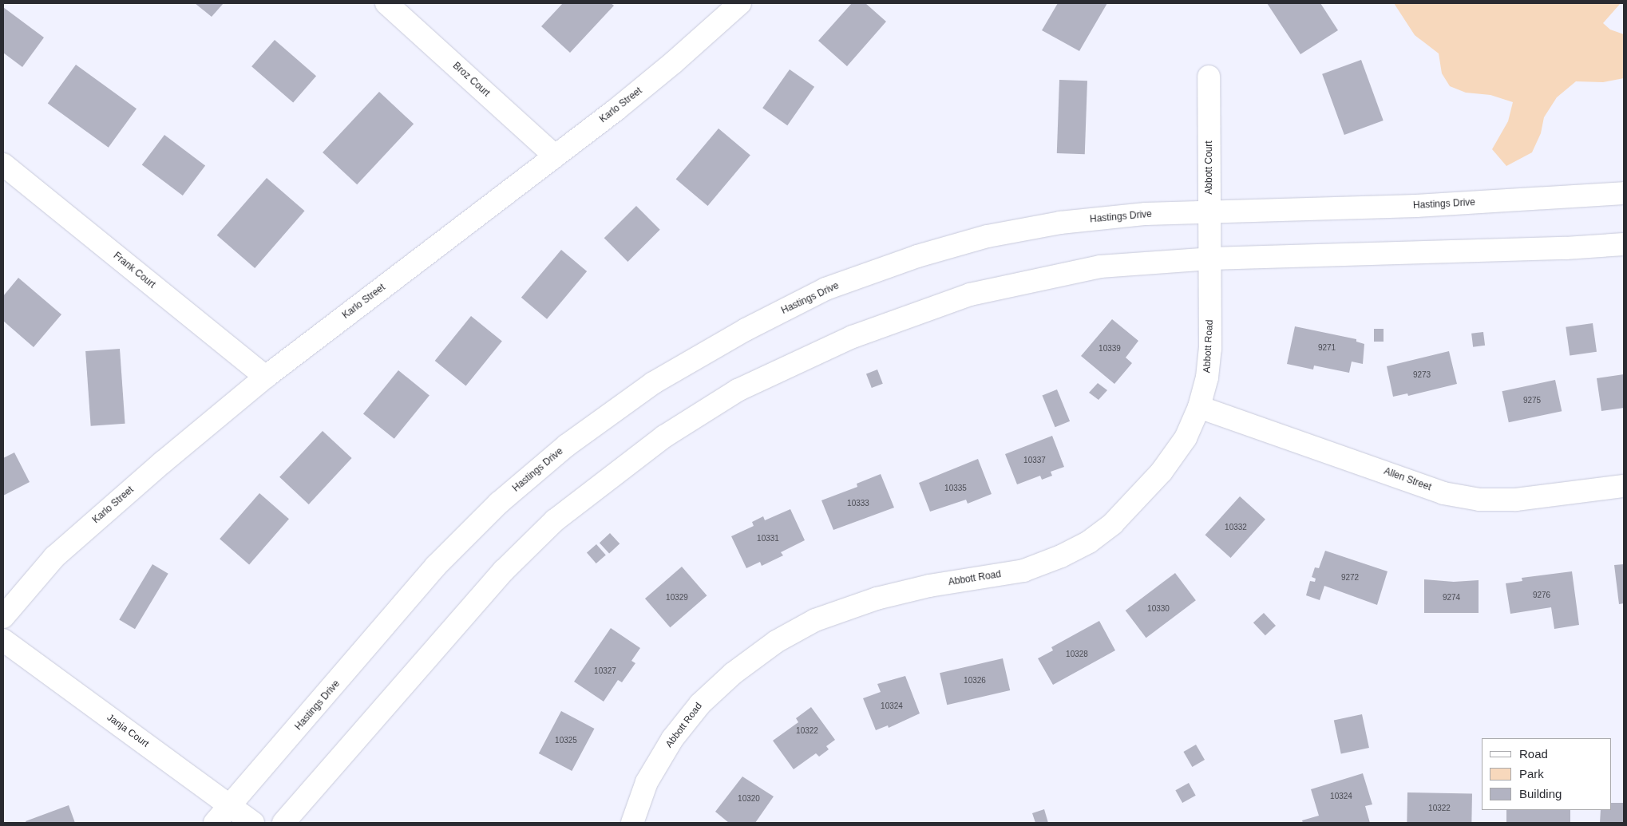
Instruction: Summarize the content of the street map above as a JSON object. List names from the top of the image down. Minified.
{"streets":{"street":["Broz Court","Karlo Street","Abbott Court","Hastings Drive","Frank Court","Abbott Road","Allen Street","Janja Court"]},"crossings":[["Broz Court","Karlo Street"],["Karlo Street","Frank Court"],["Abbott Court","Hastings Drive"],["Abbott Court","Abbott Road"],["Hastings Drive","Janja Court"],["Abbott Road","Allen Street"]],"house_numbers":["9271","10339","9273","9275","10337","10335","10333","10332","10331","9272","9276","10329","9274","10330","10328","10327","10326","10324","10322","10325","10324","10320","10322"],"legend":["Road","Park","Building"]}
